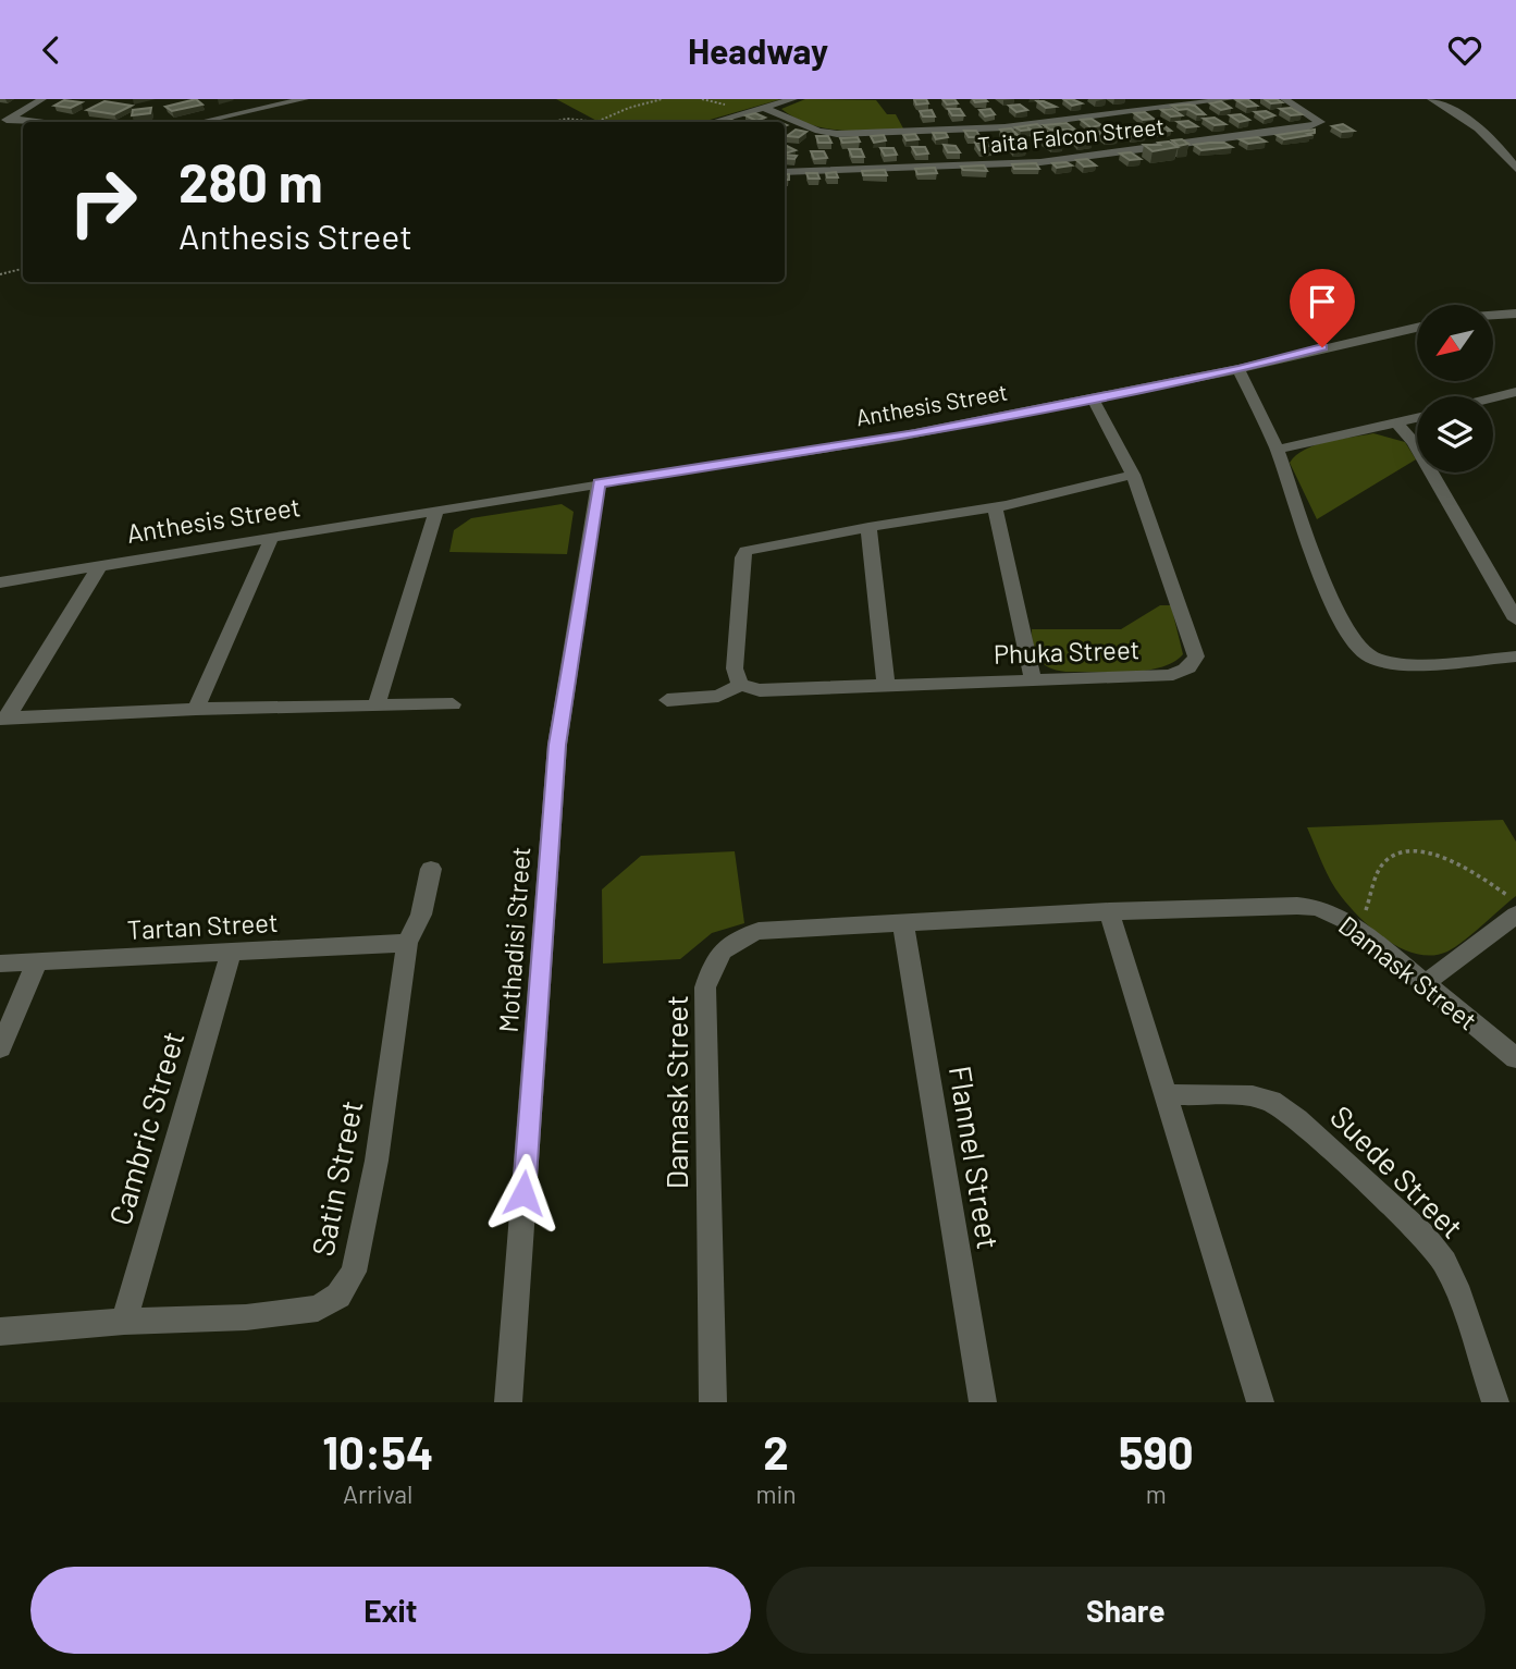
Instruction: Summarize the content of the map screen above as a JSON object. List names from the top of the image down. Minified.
{"streets":{"street":["Taita Falcon Street","Anthesis Street","Phuka Street","Tartan Street","Mothadisi Street","Damask Street","Cambric Street","Flannel Street","Suede Street","Satin Street"]},"crossings":[["Anthesis Street","Phuka Street"],["Anthesis Street","Mothadisi Street"],["Tartan Street","Cambric Street"],["Tartan Street","Satin Street"],["Damask Street","Flannel Street"],["Cambric Street","Satin Street"]],"north":"bottom left","page":{"header":"Headway","turn":["280 m","Anthesis Street"],"eta":["10:54","Arrival","2","min","590","m"],"buttons":["Exit","Share"]}}
